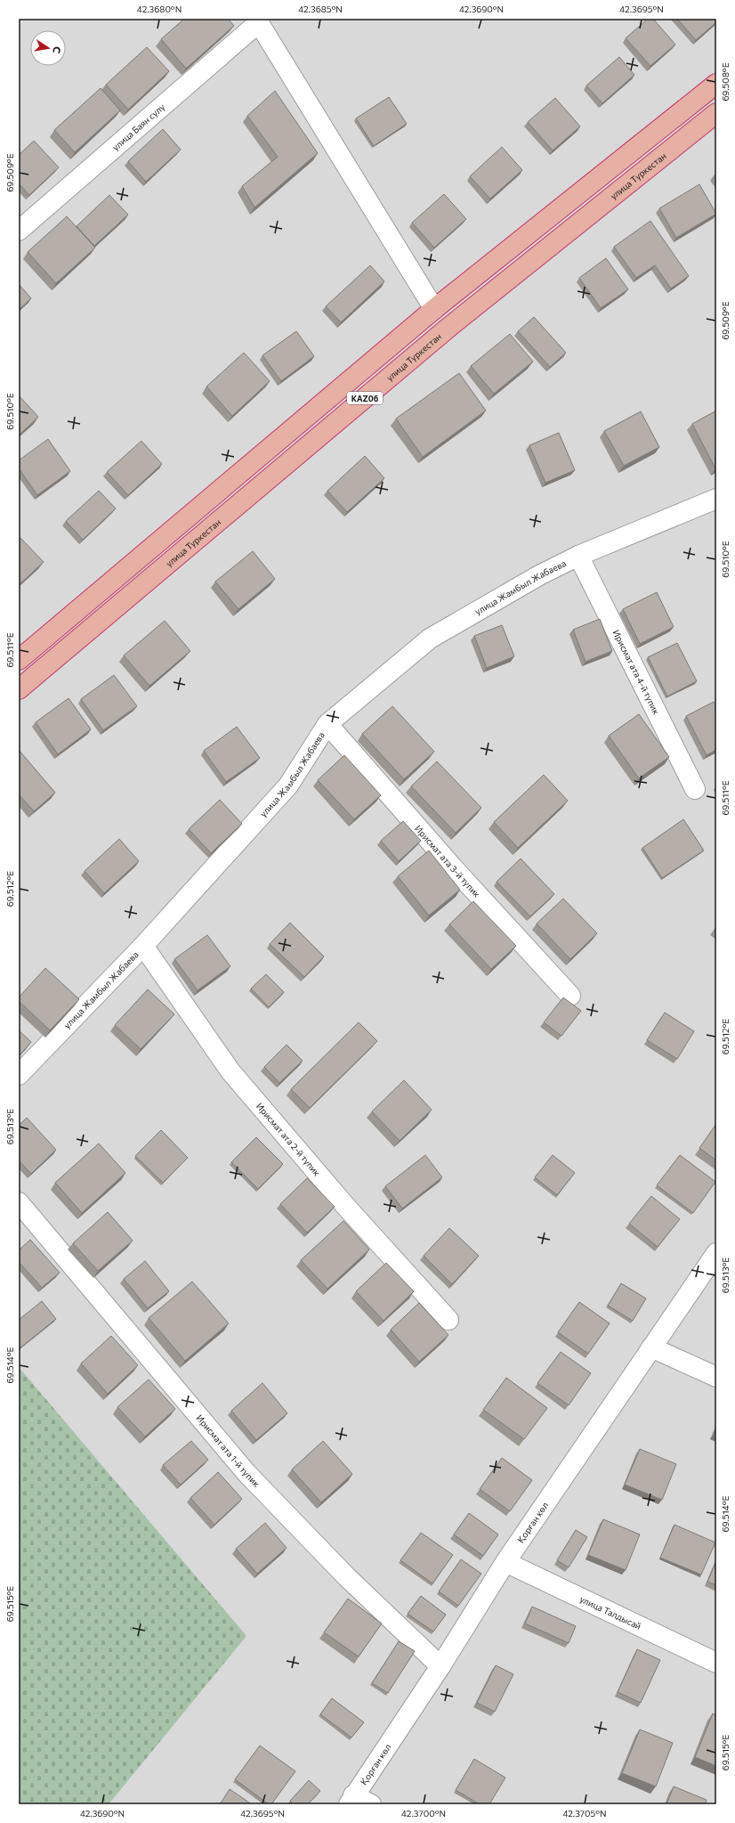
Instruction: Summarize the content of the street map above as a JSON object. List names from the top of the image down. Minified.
{"streets":{"highway":["улица Туркестан","KАZ06"],"street":["улица Баян сулу","улица Жамбыл Жабаева","Ирисмат ата 4-й тупик","Ирисмат ата 3-й тупик","Ирисмат ата 2-й тупик","Ирисмат ата 1-й тупик","Қорған көл","улица Талдысай"]},"crossings":[["улица Жамбыл Жабаева","Ирисмат ата 4-й тупик"],["улица Жамбыл Жабаева","Ирисмат ата 3-й тупик"],["улица Жамбыл Жабаева","Ирисмат ата 2-й тупик"],["Ирисмат ата 1-й тупик","Қорған көл"],["Қорған көл","улица Талдысай"]],"north":"right","coordinates":["42.3680°N","42.3685°N","42.3690°N","42.3695°N","69.508°E","69.509°E","69.510°E","69.511°E","69.512°E","69.513°E","69.514°E","69.515°E","42.3700°N","42.3705°N"]}
